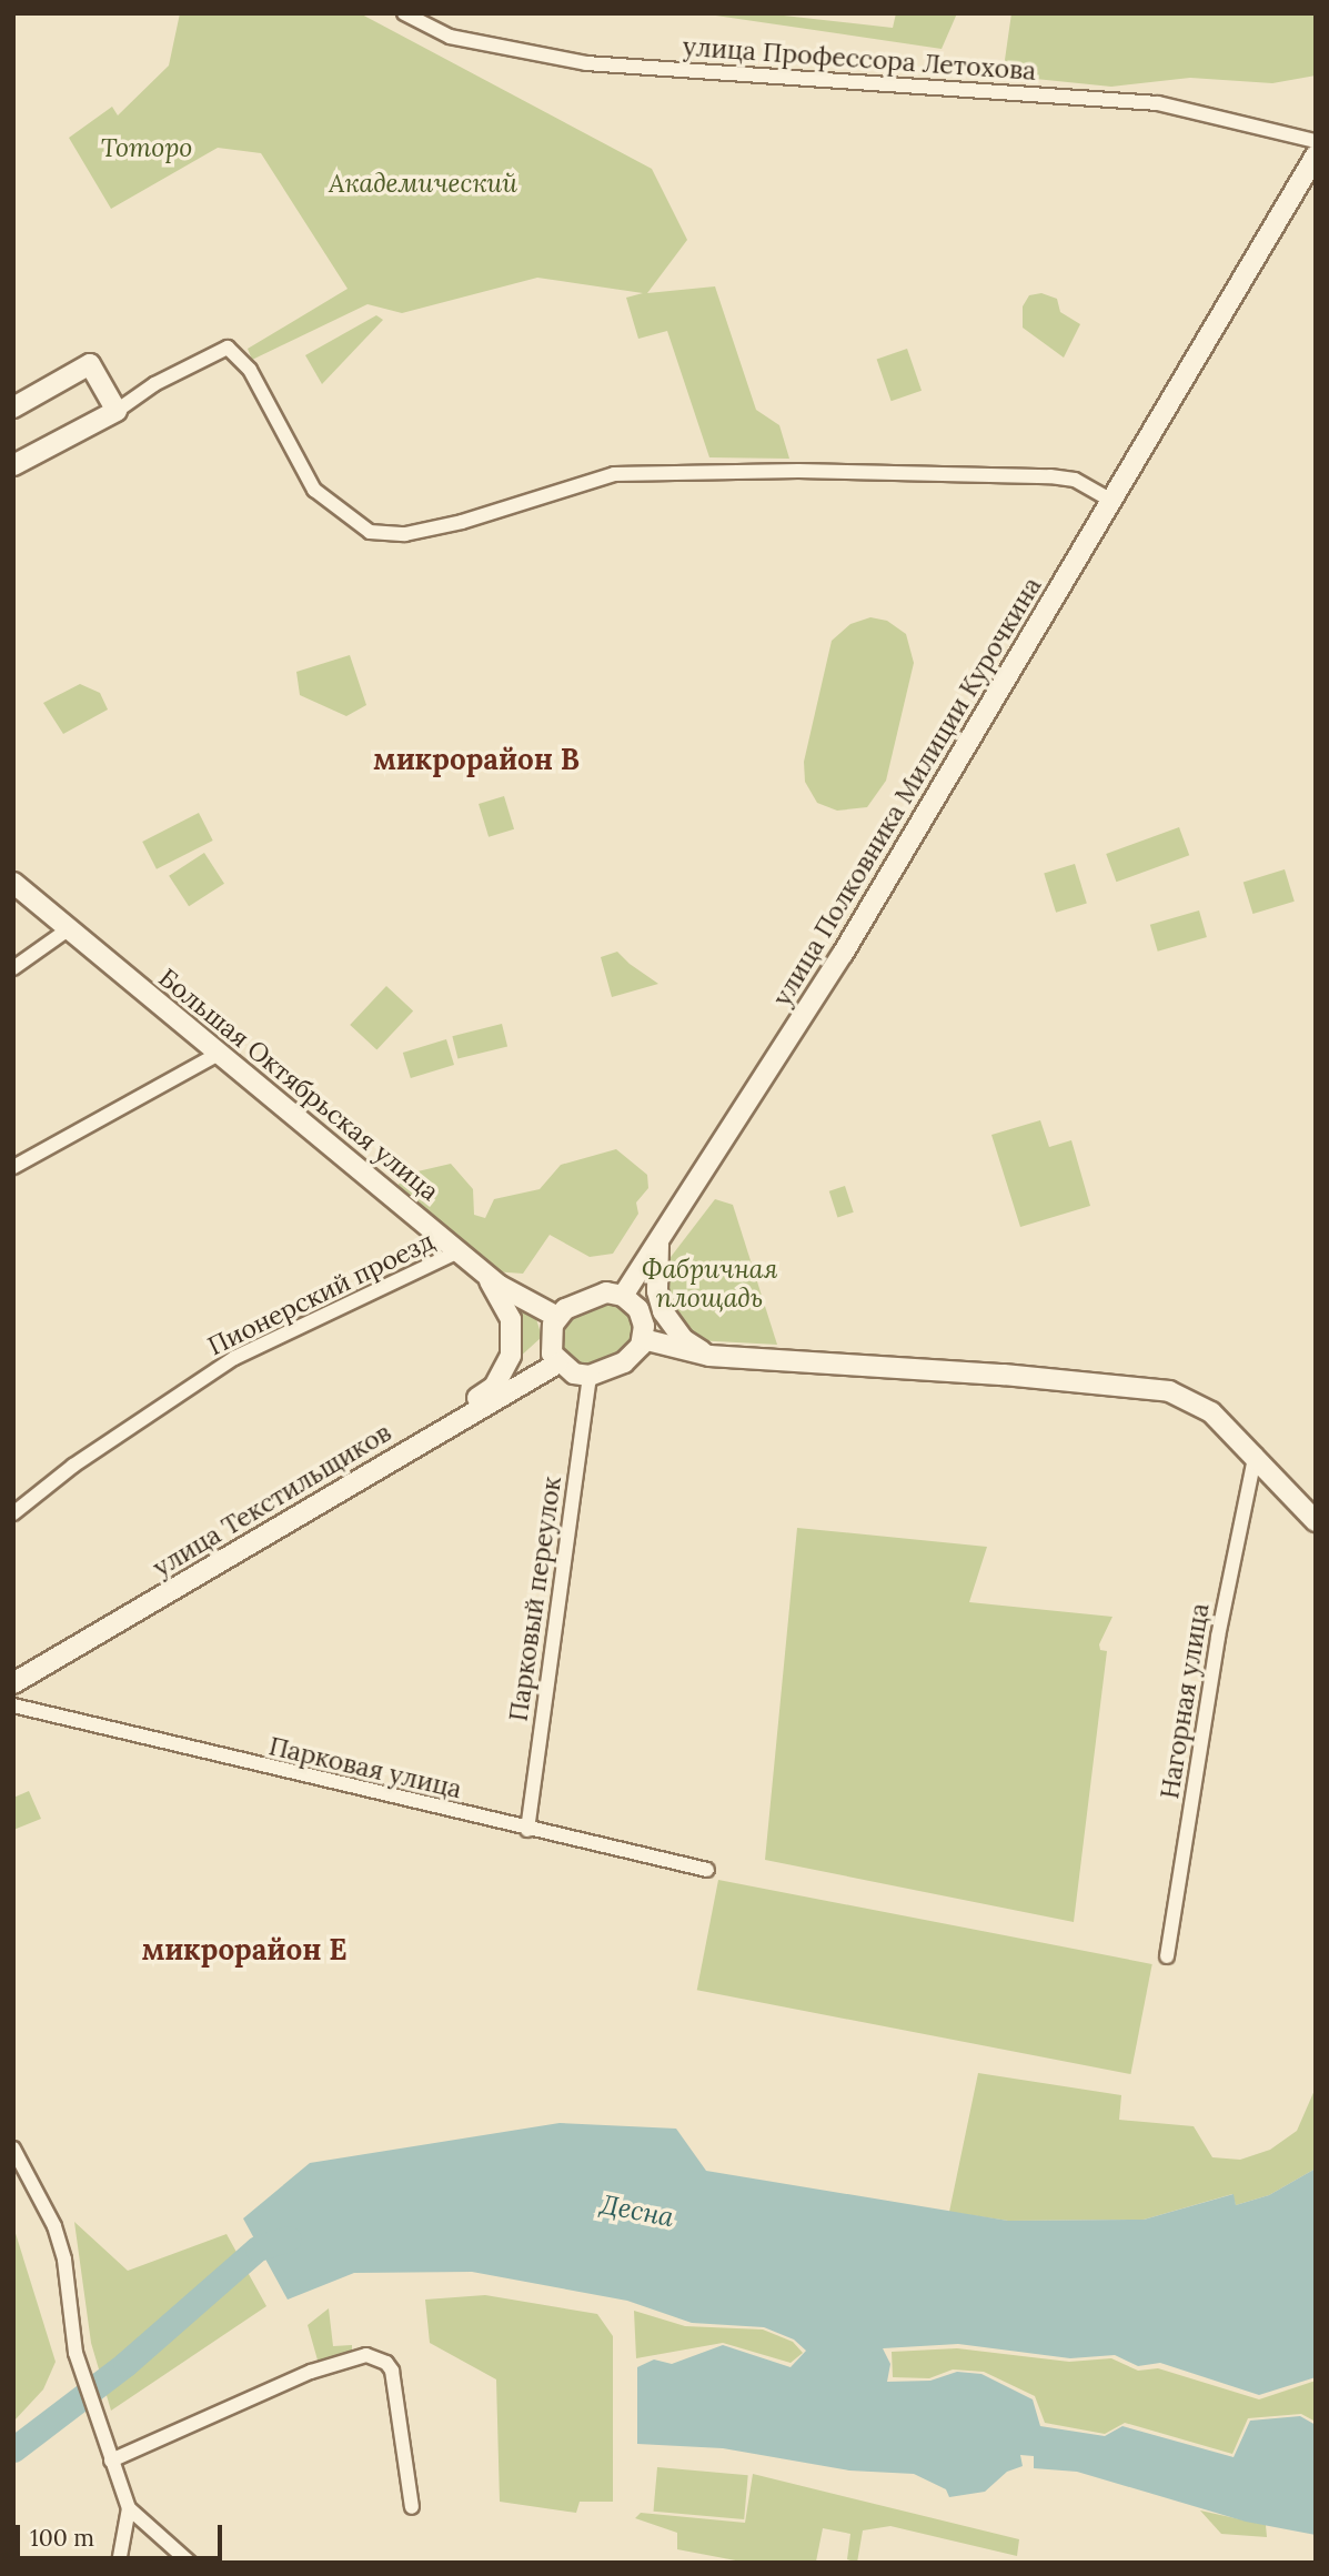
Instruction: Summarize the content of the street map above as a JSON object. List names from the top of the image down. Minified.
{"streets":{"main road":["улица Полковника Милиции Курочкина","Большая Октябрьская улица","улица Текстильщиков"],"street":["улица Профессора Летохова","Пионерский проезд","Парковый переулок","Нагорная улица","Парковая улица"]},"crossings":[["улица Полковника Милиции Курочкина","Большая Октябрьская улица"],["улица Полковника Милиции Курочкина","улица Текстильщиков"],["улица Полковника Милиции Курочкина","Парковый переулок"],["Большая Октябрьская улица","Пионерский проезд"],["Большая Октябрьская улица","улица Текстильщиков"],["Большая Октябрьская улица","Парковый переулок"],["улица Текстильщиков","Парковый переулок"],["Парковый переулок","Парковая улица"]],"districts":["микрорайон В","микрорайон Е"],"water":["Десна"],"parks":["Тоторо","Академический","Фабричная площадь"],"scale_bar":"100 m"}
